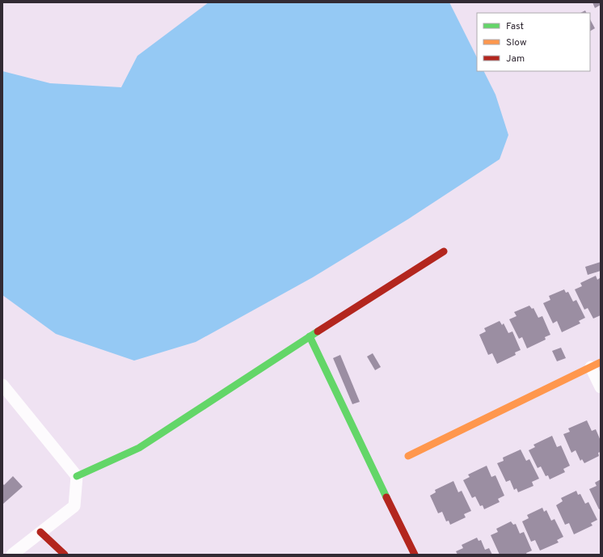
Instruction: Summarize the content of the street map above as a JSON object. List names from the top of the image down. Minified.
{"legend":["Fast","Slow","Jam"]}
